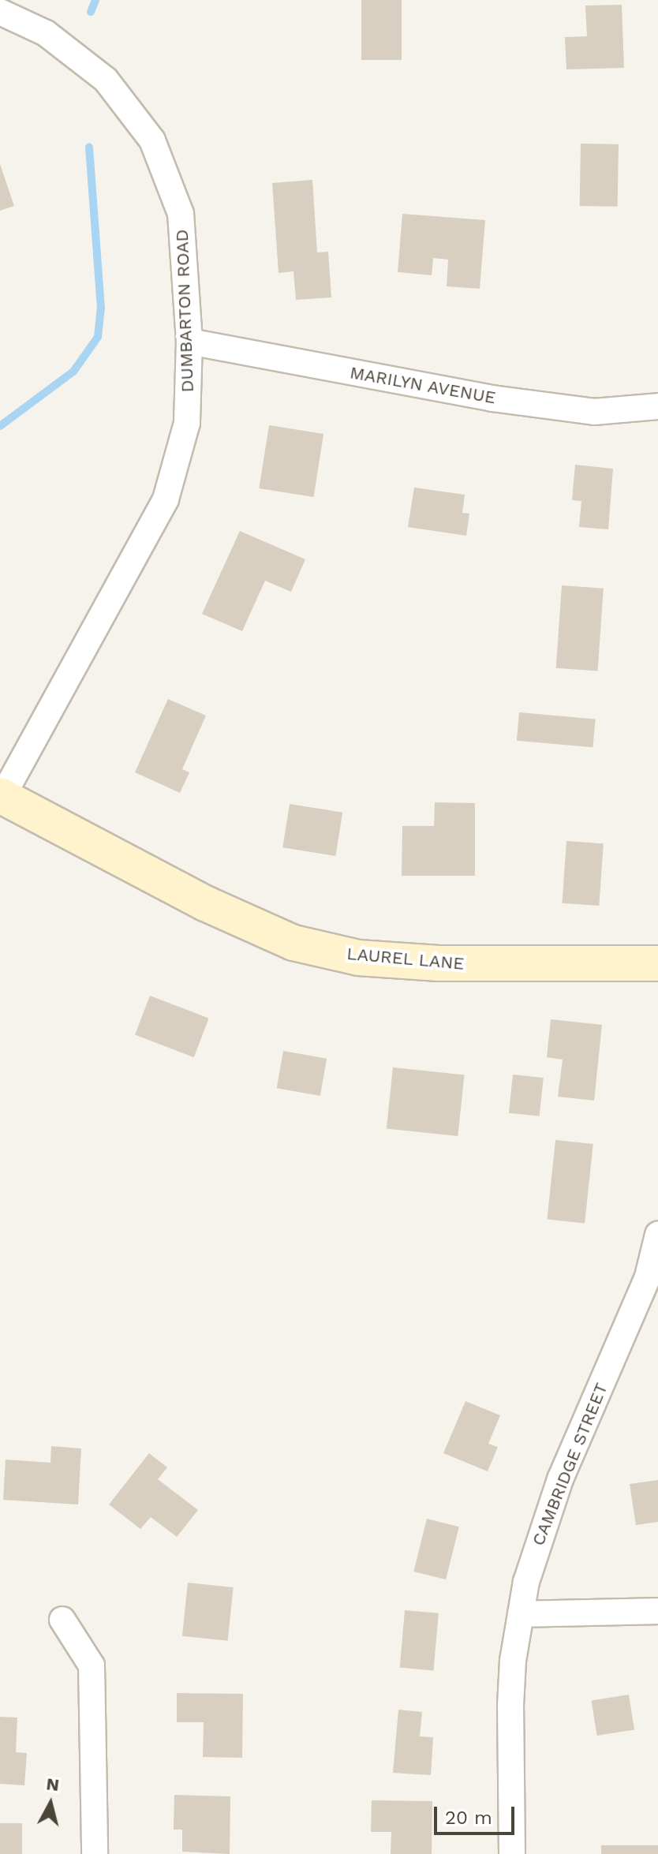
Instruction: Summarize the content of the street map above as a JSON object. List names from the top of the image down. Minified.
{"streets":{"street":["DUMBARTON ROAD","MARILYN AVENUE","LAUREL LANE","CAMBRIDGE STREET"]},"crossings":[["DUMBARTON ROAD","MARILYN AVENUE"],["DUMBARTON ROAD","LAUREL LANE"]],"scale_bar":"20 m","north":"top"}
